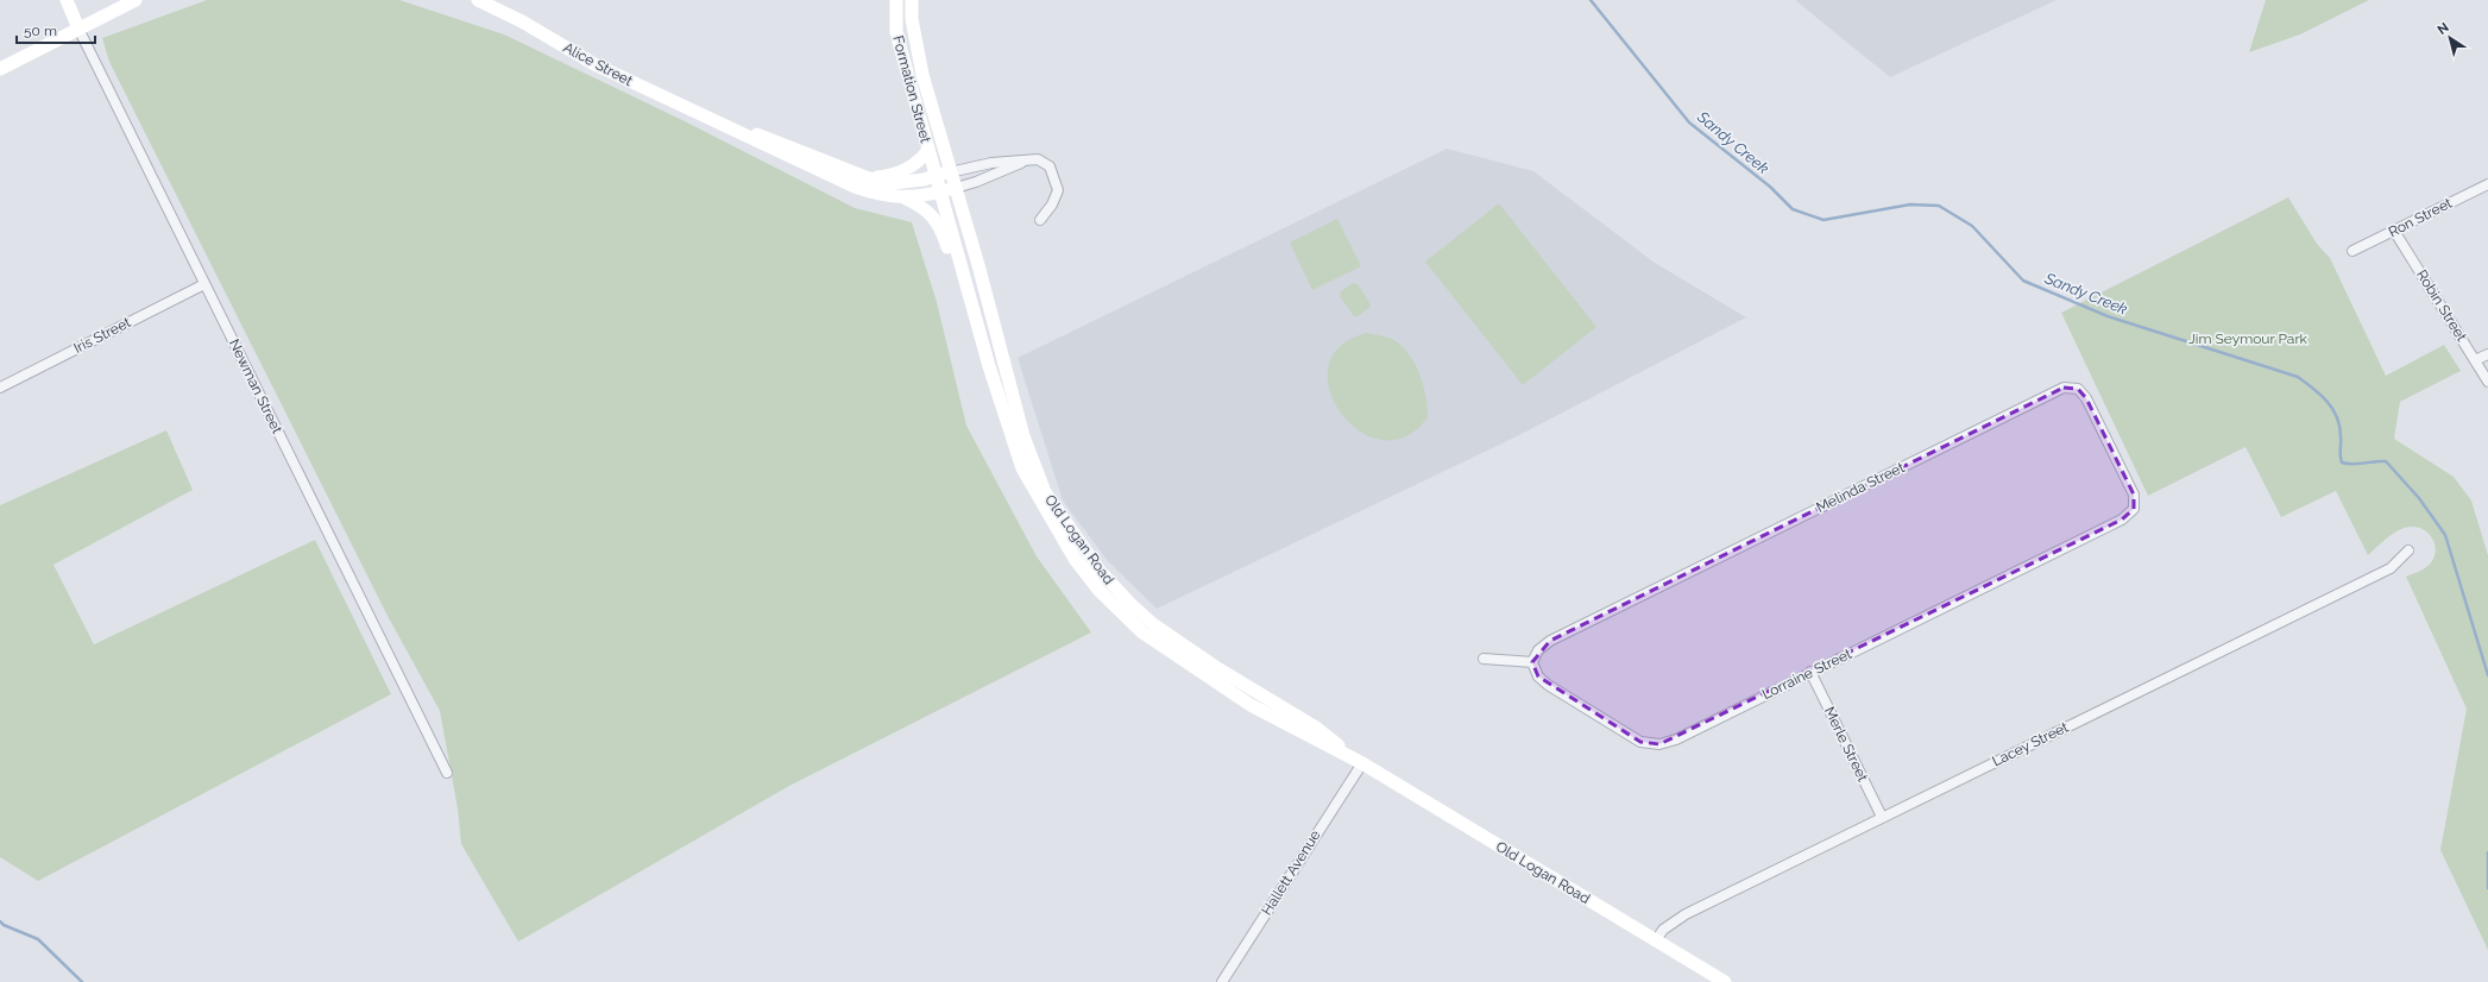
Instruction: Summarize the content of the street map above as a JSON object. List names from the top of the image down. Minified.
{"streets":{"main road":["Alice Street","Formation Street","Newman Street","Old Logan Road"],"street":["Ron Street","Robin Street","Iris Street","Melinda Street","Lorraine Street","Merle Street","Lacey Street","Hallett Avenue"]},"crossings":[["Alice Street","Formation Street"],["Alice Street","Old Logan Road"],["Formation Street","Old Logan Road"],["Ron Street","Robin Street"],["Iris Street","Newman Street"],["Melinda Street","Lorraine Street"],["Old Logan Road","Lacey Street"],["Old Logan Road","Hallett Avenue"],["Lorraine Street","Merle Street"],["Merle Street","Lacey Street"]],"water":["Sandy Creek"],"parks":["Jim Seymour Park"],"scale_bar":"50 m","north":"top left"}
